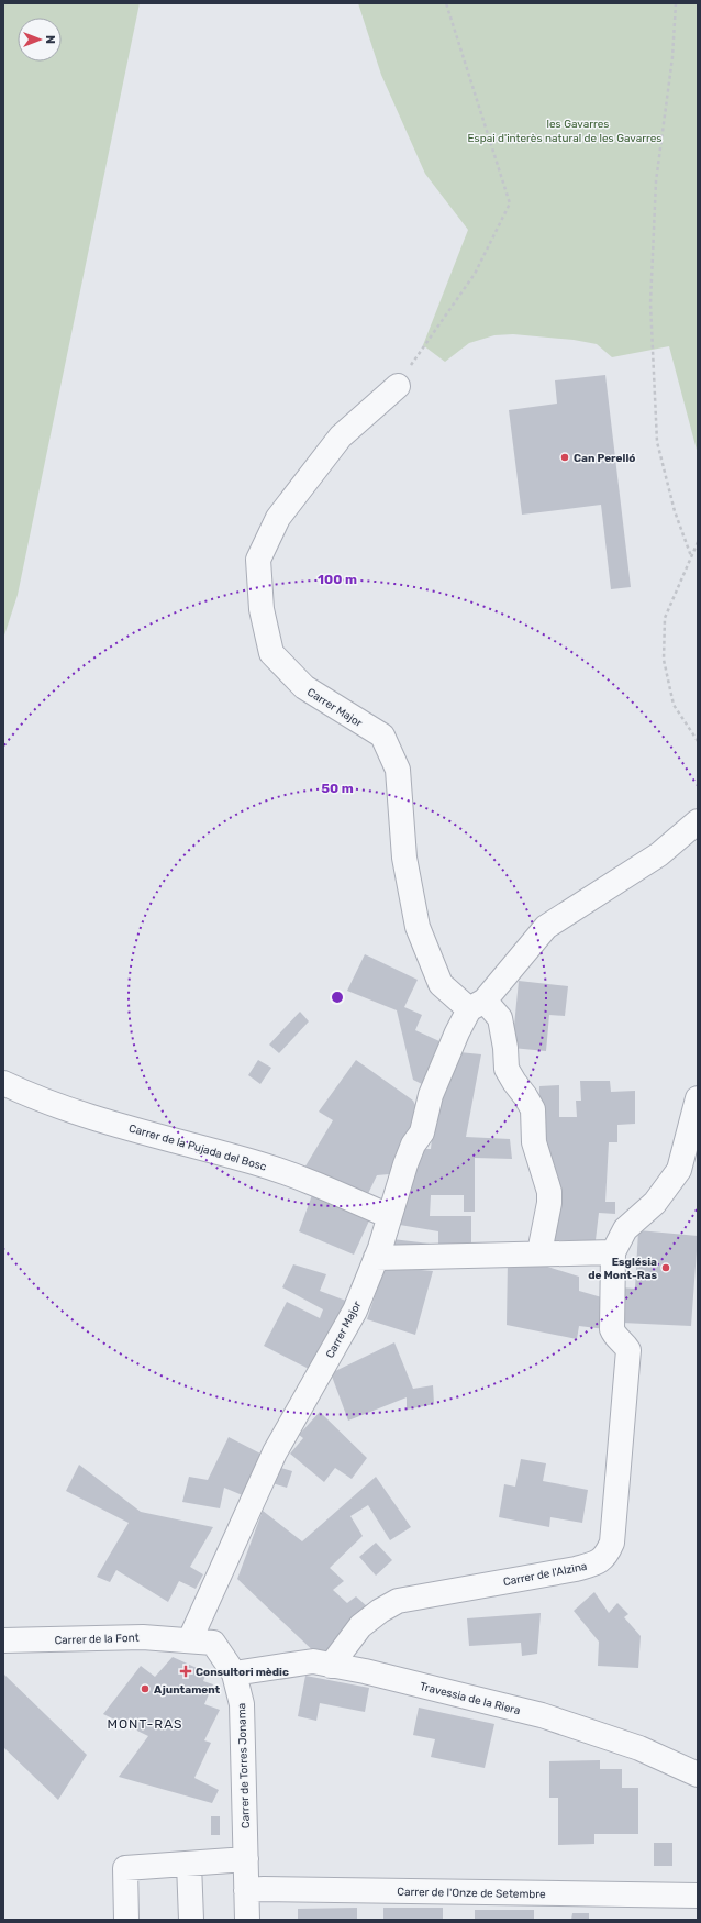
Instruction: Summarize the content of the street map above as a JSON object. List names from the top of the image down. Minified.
{"streets":{"street":["Carrer Major","Carrer de la Pujada del Bosc","Carrer de l'Alzina","Carrer de la Font","Travessia de la Riera","Carrer de Torres Jonama","Carrer de l'Onze de Setembre"]},"crossings":[["Carrer Major","Carrer de la Pujada del Bosc"],["Carrer Major","Carrer de la Font"],["Carrer Major","Carrer de Torres Jonama"],["Carrer de l'Alzina","Travessia de la Riera"],["Carrer de la Font","Carrer de Torres Jonama"],["Travessia de la Riera","Carrer de Torres Jonama"],["Carrer de Torres Jonama","Carrer de l'Onze de Setembre"]],"districts":["MONT-RAS"],"parks":["les Gavarres","Espai d'interès natural de les Gavarres"],"places":{"other":["Can Perelló","Església de Mont-Ras","Ajuntament"],"health":["Consultori mèdic"]},"north":"right","rings":["100 m","50 m"]}
